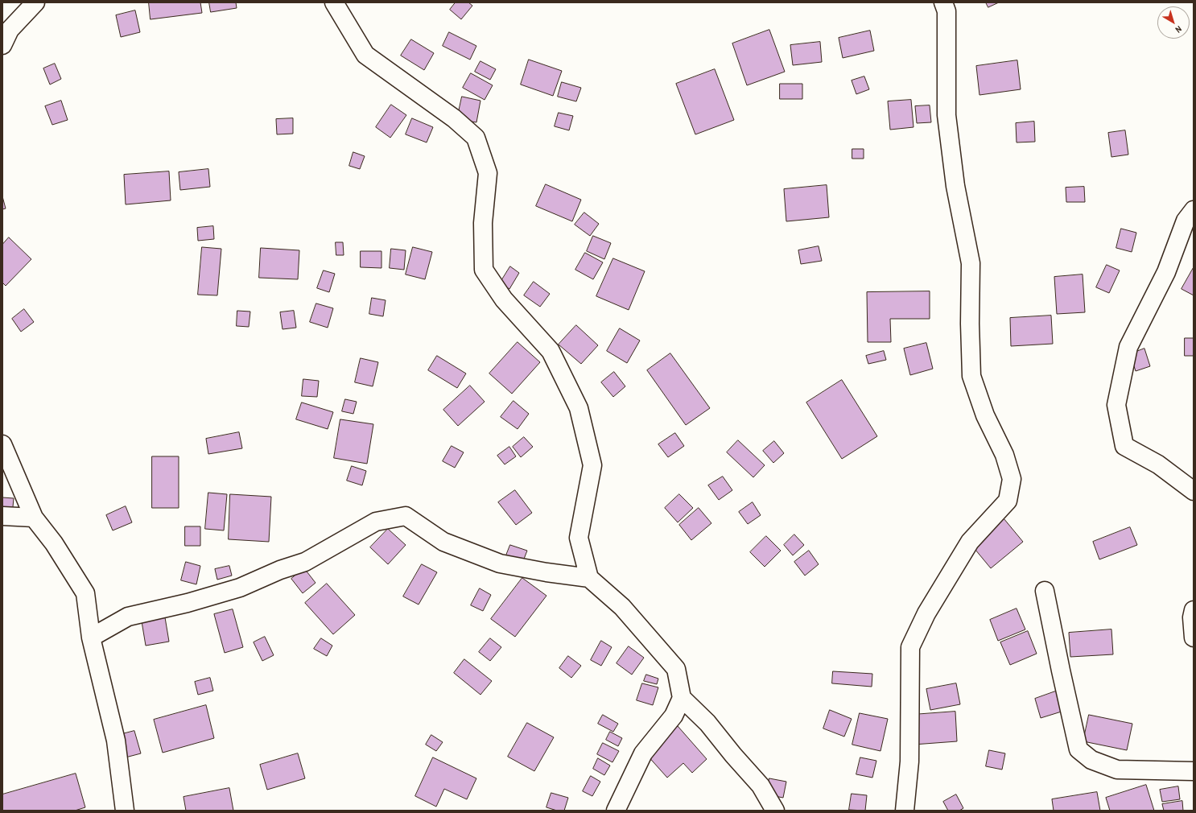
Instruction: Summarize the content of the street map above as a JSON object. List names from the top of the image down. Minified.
{"north":"bottom right"}
